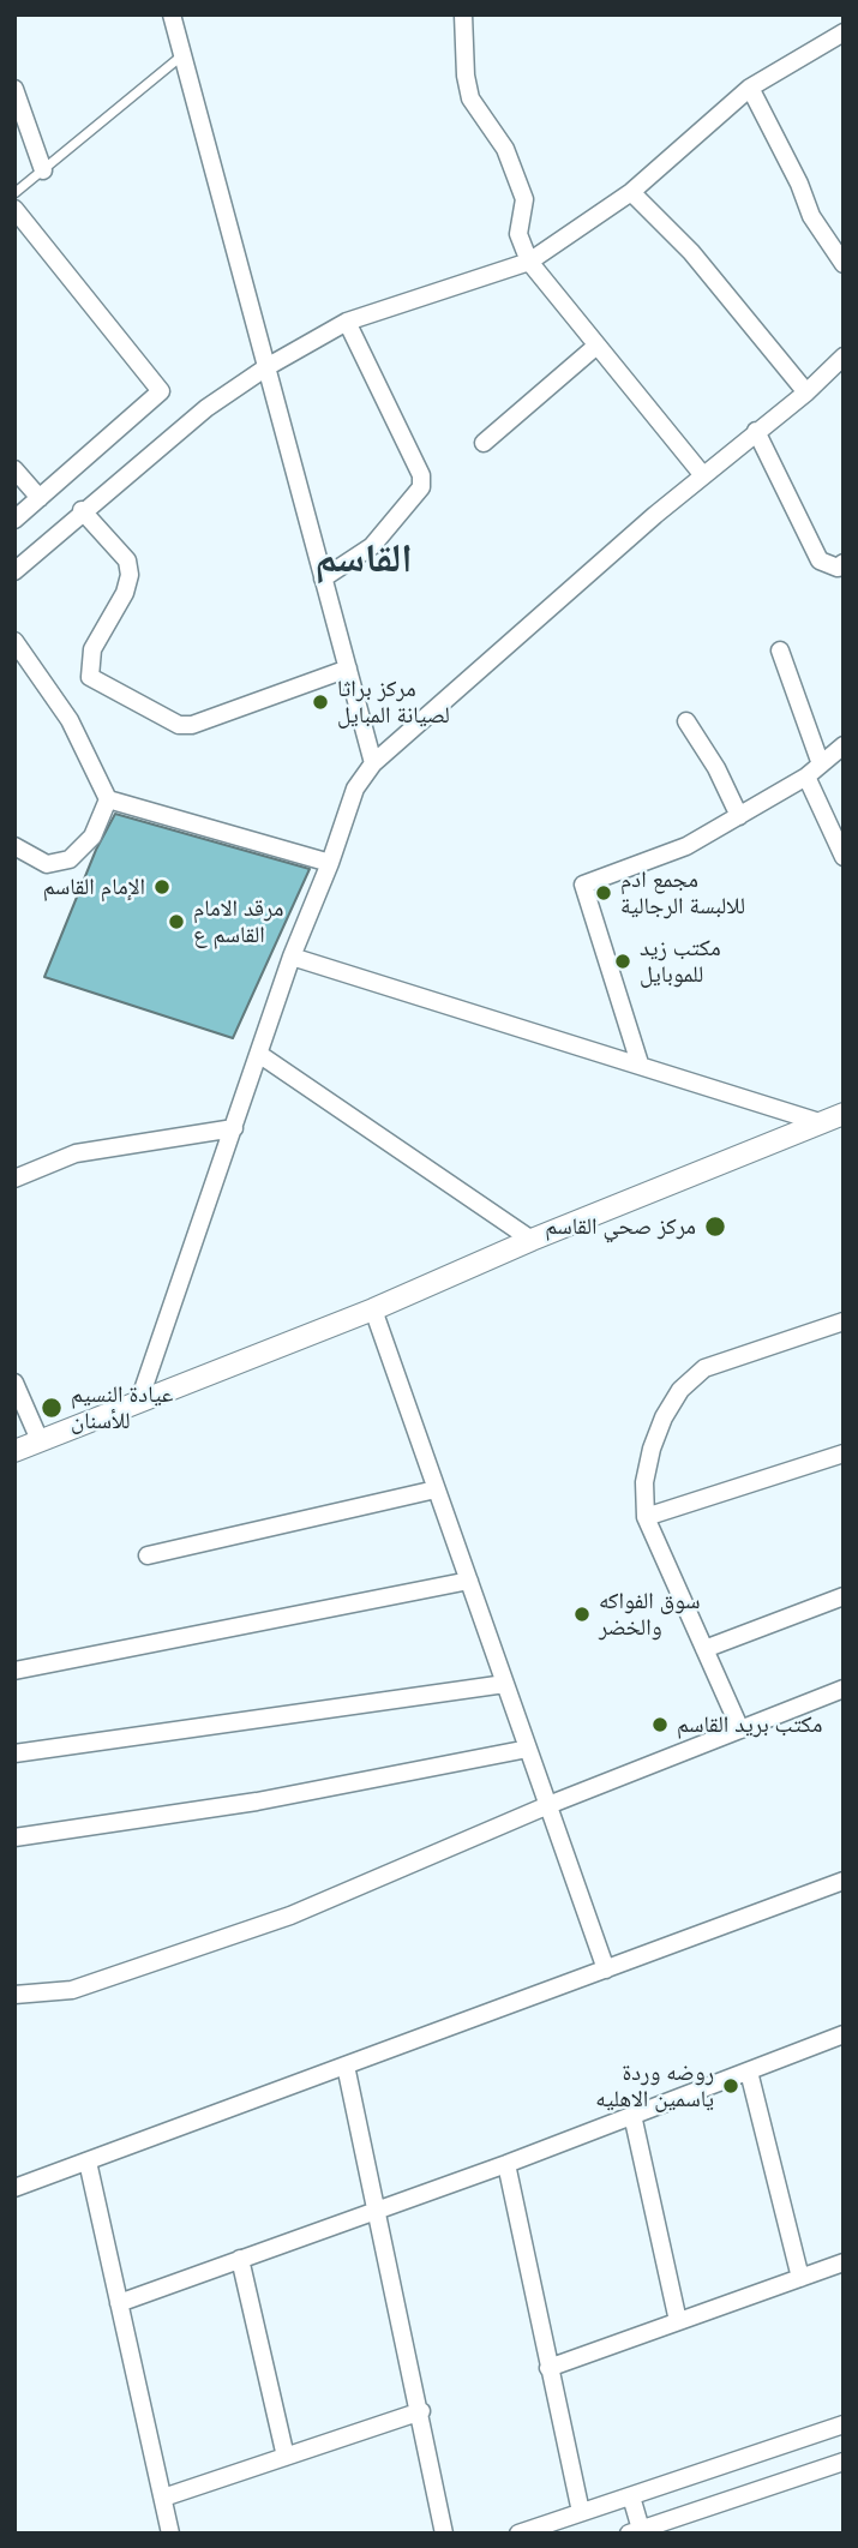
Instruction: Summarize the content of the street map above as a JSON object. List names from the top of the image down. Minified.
{"districts":["القاسم"],"places":["مركز براثا لصيانة المبايل","الإمام القاسم","مجمع ادم للالبسة الرجالية","مرقد الامام القاسم ع","مكتب زيد للموبايل","مركز صحي القاسم","عيادة النسيم للأسنان","سوق الفواكه والخضر","مكتب بريد القاسم","روضه وردة ياسمين الاهليه"]}
